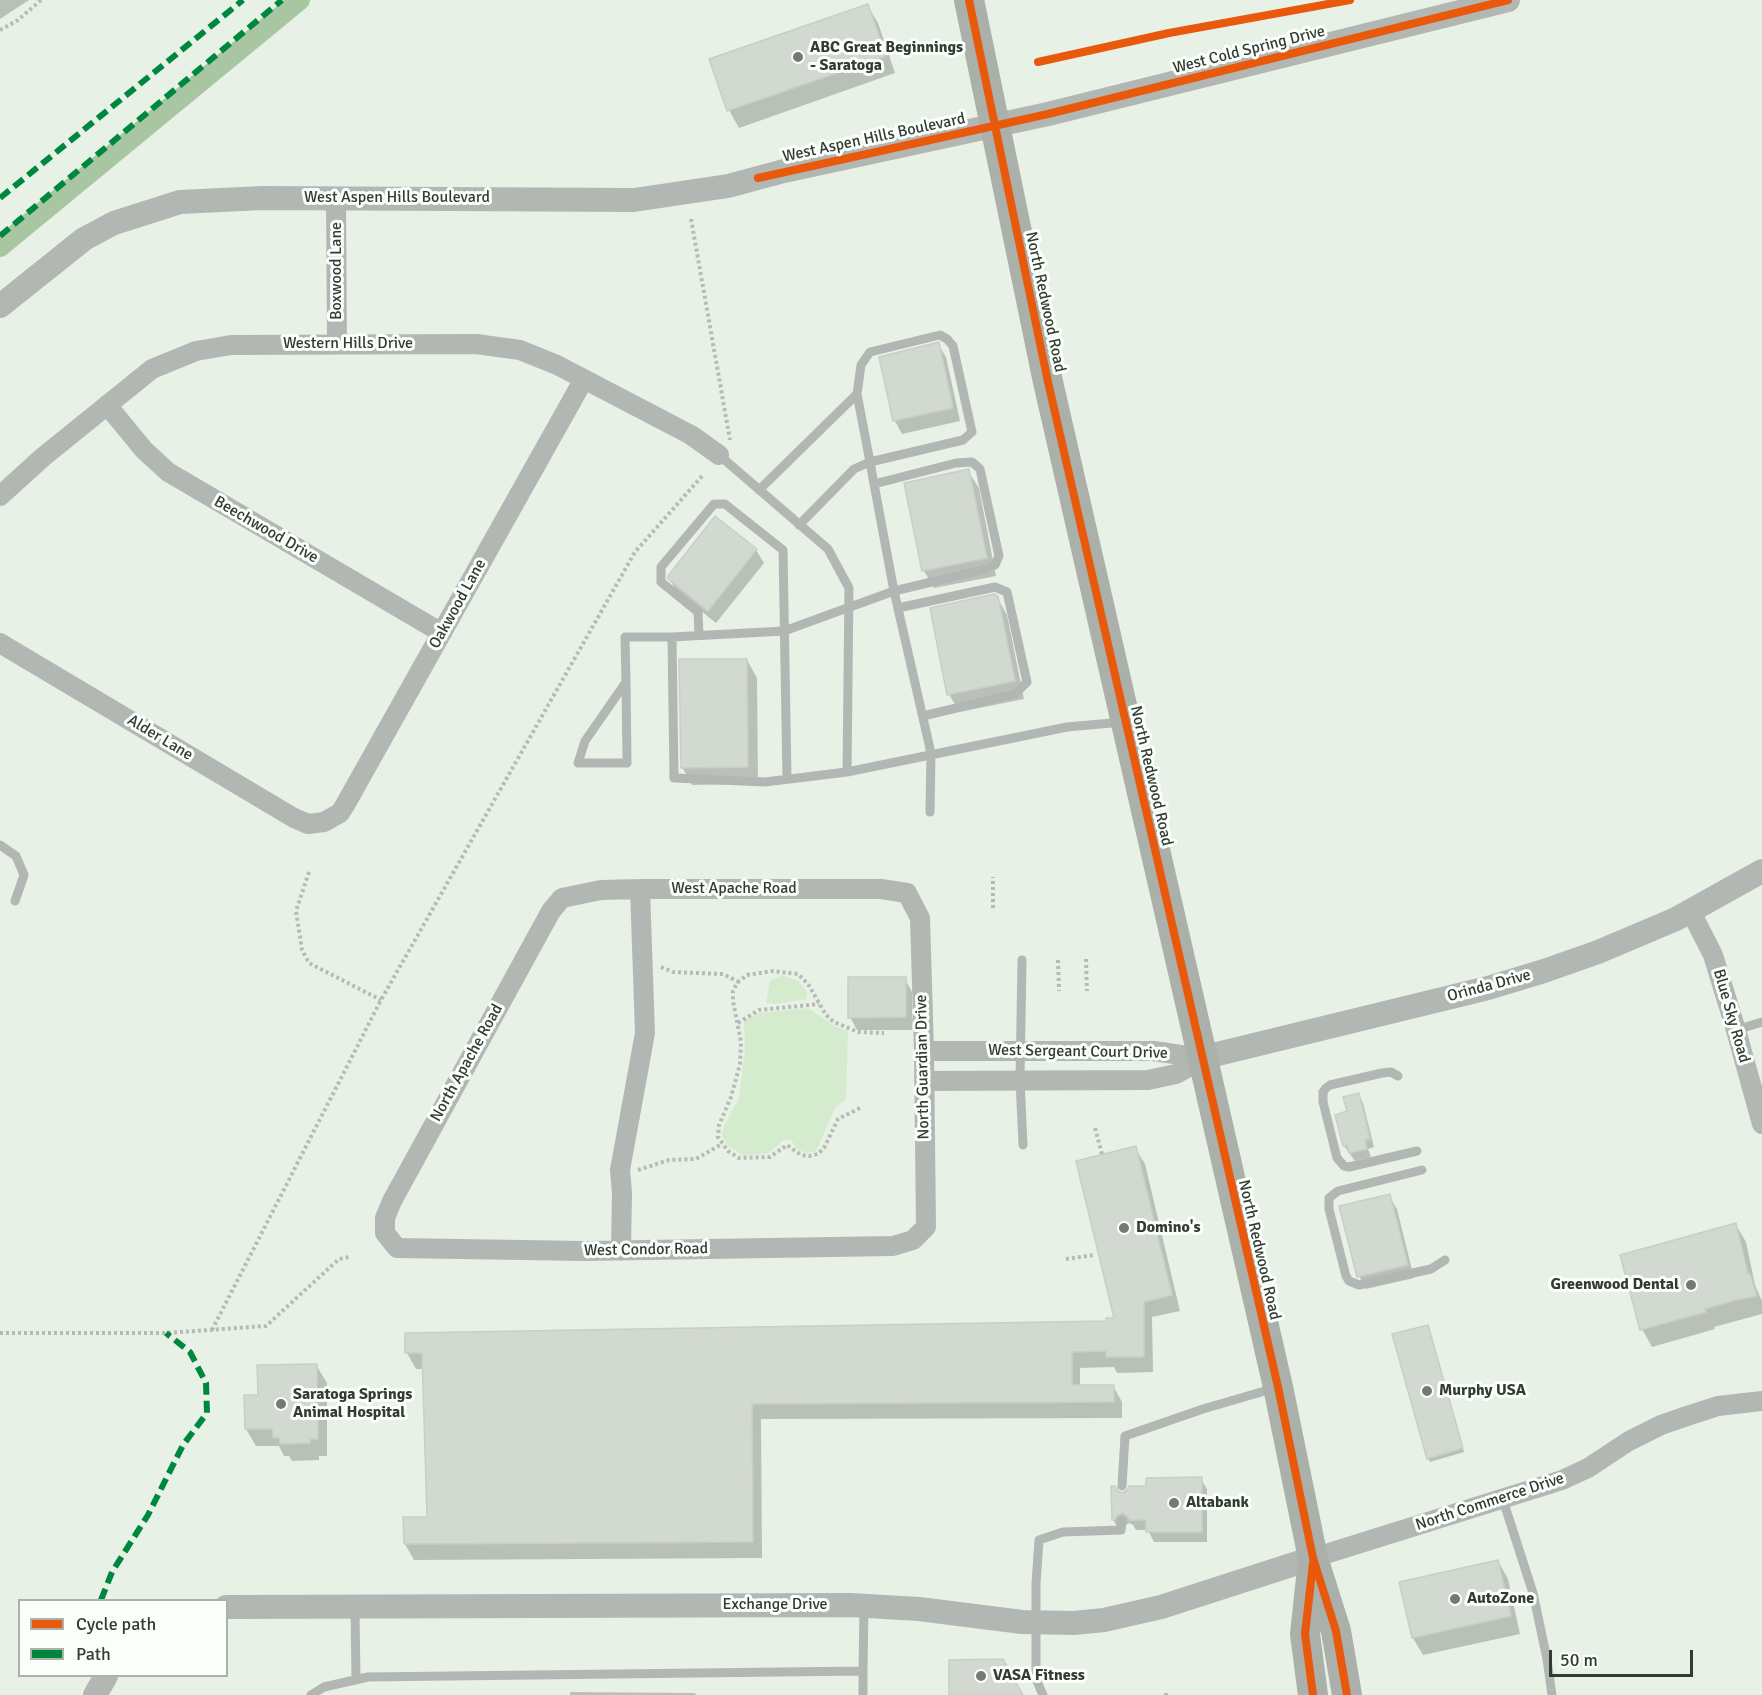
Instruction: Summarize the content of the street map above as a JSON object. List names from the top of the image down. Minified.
{"streets":{"main road":["North Redwood Road"],"street":["West Cold Spring Drive","West Aspen Hills Boulevard","Boxwood Lane","Western Hills Drive","Beechwood Drive","Oakwood Lane","Alder Lane","West Apache Road","Orinda Drive","Blue Sky Road","West Sergeant Court Drive","North Apache Road","North Guardian Drive","West Condor Road","North Commerce Drive","Exchange Drive"]},"crossings":[["West Cold Spring Drive","West Aspen Hills Boulevard"],["West Cold Spring Drive","North Redwood Road"],["West Aspen Hills Boulevard","Boxwood Lane"],["West Aspen Hills Boulevard","North Redwood Road"],["Boxwood Lane","Western Hills Drive"],["North Redwood Road","Orinda Drive"],["North Redwood Road","West Sergeant Court Drive"],["North Redwood Road","North Commerce Drive"],["North Redwood Road","Exchange Drive"],["Western Hills Drive","Beechwood Drive"],["Western Hills Drive","Oakwood Lane"],["Beechwood Drive","Oakwood Lane"],["Oakwood Lane","Alder Lane"],["West Apache Road","North Apache Road"],["West Apache Road","North Guardian Drive"],["Orinda Drive","Blue Sky Road"],["Orinda Drive","West Sergeant Court Drive"],["West Sergeant Court Drive","North Guardian Drive"],["North Apache Road","West Condor Road"],["North Guardian Drive","West Condor Road"],["North Commerce Drive","Exchange Drive"]],"places":["ABC Great Beginnings - Saratoga","Domino's","Greenwood Dental","Murphy USA","Saratoga Springs Animal Hospital","Altabank","AutoZone","VASA Fitness"],"legend":["Cycle path","Path"],"scale_bar":"50 m"}
